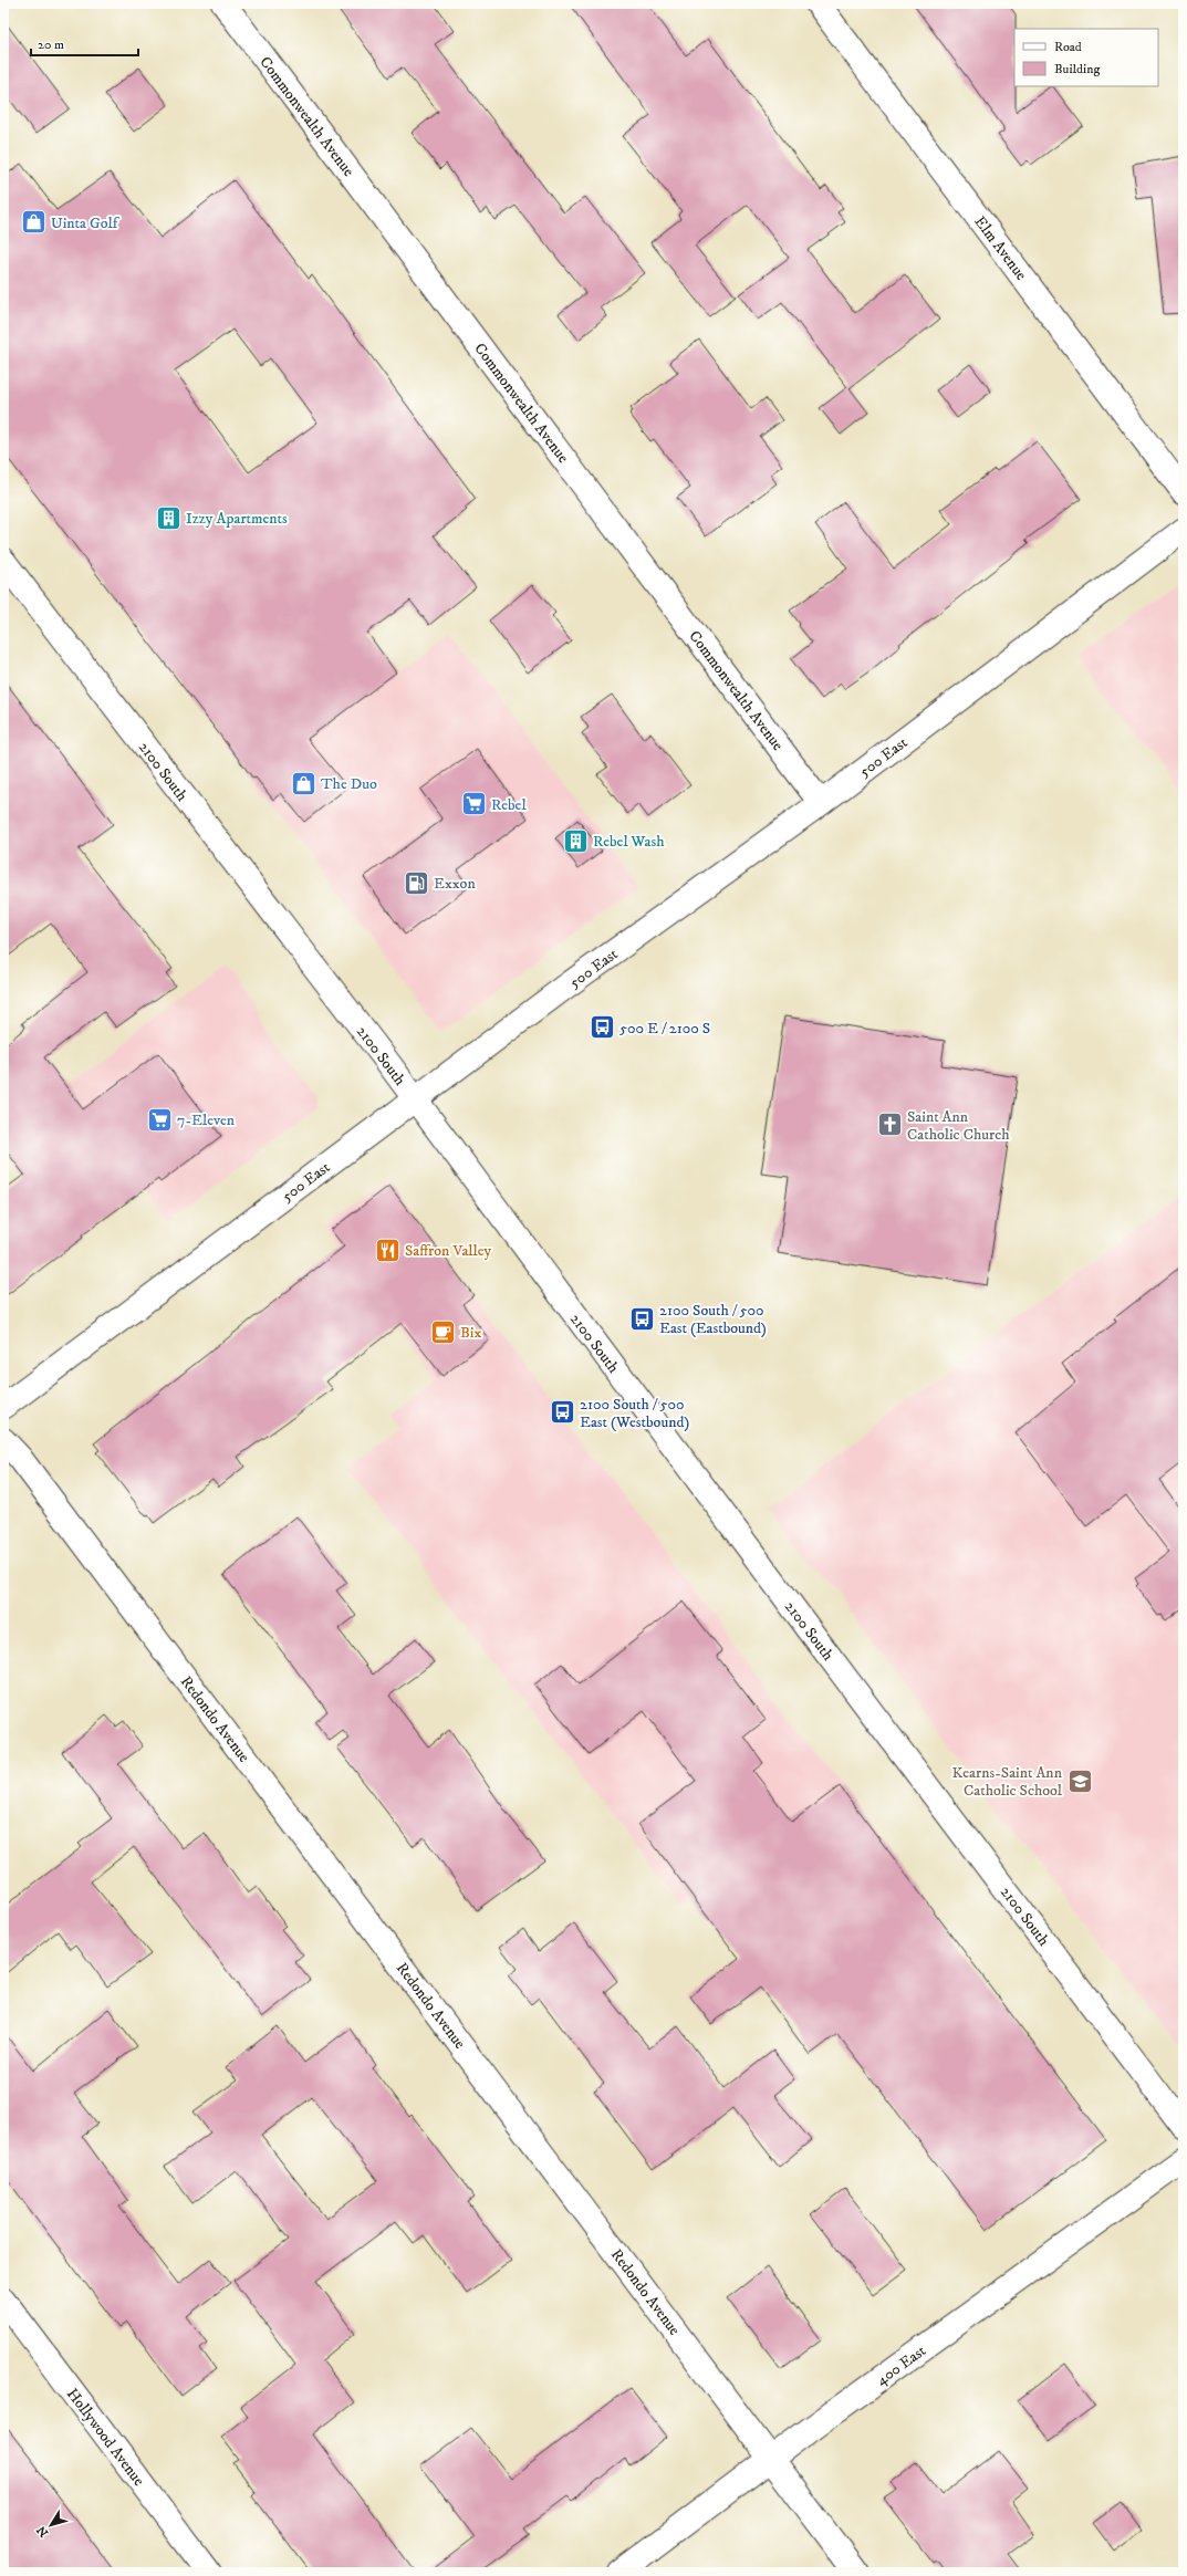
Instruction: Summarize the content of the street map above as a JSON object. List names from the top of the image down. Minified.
{"streets":{"street":["Commonwealth Avenue","Elm Avenue","500 East","2100 South","Redondo Avenue","400 East","Hollywood Avenue"]},"crossings":[["Commonwealth Avenue","500 East"],["500 East","2100 South"],["Redondo Avenue","400 East"]],"places":{"shop":["Uinta Golf","The Duo"],"building":["Izzy Apartments","Rebel Wash"],"supermarket":["Rebel","7-Eleven"],"fuel station":["Exxon"],"bus stop":["500 E / 2100 S","2100 South / 500 East (Eastbound)","2100 South / 500 East (Westbound)"],"church":["Saint Ann Catholic Church"],"restaurant":["Saffron Valley"],"cafe":["Bix"],"school or university":["Kearns-Saint Ann Catholic School"]},"legend":["Road","Building"],"scale_bar":"20 m","north":"bottom left"}
